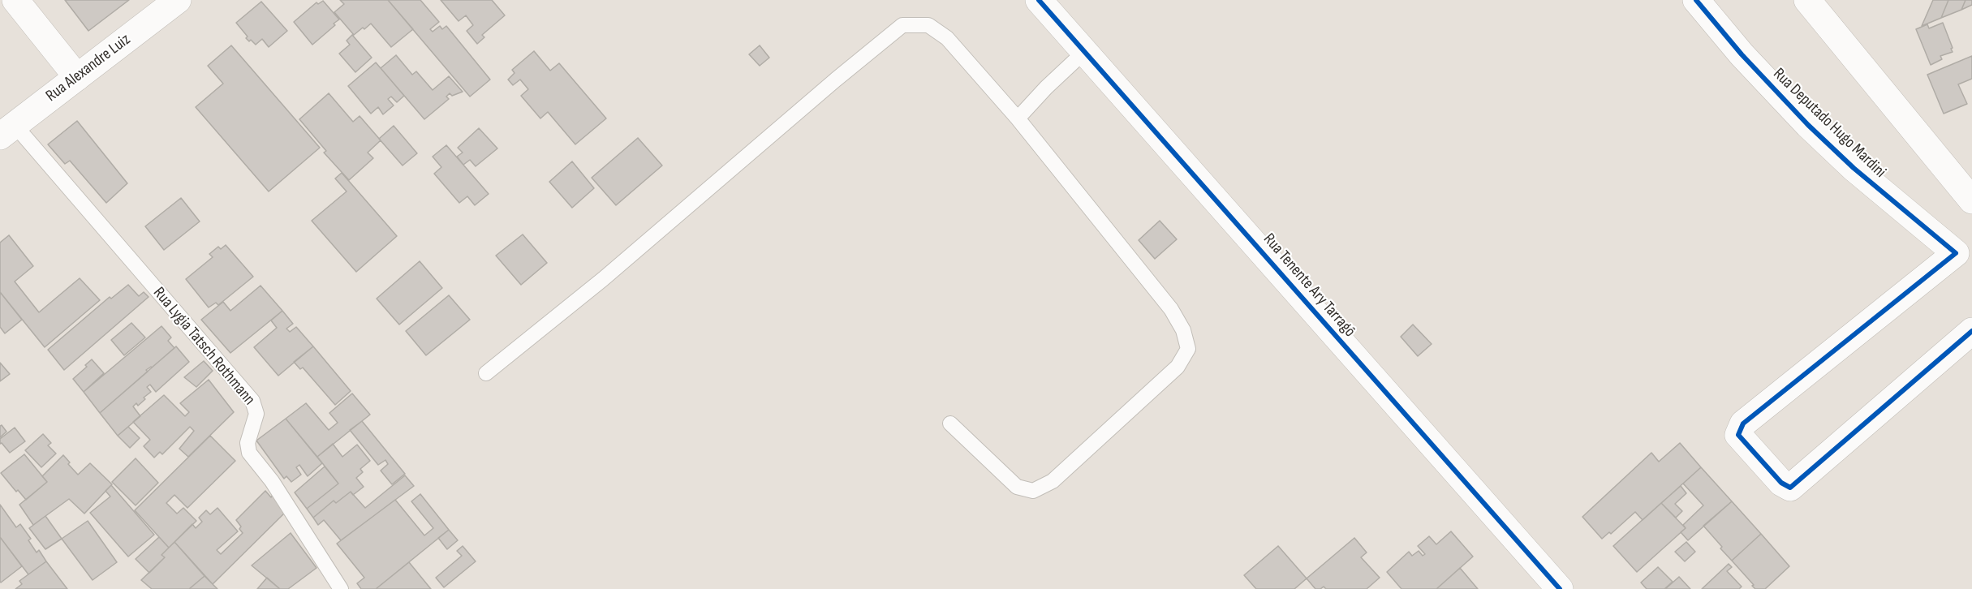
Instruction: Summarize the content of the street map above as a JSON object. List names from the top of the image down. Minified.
{"streets":{"street":["Rua Alexandre Luiz","Rua Deputado Hugo Mardini","Rua Tenente Ary Tarragô"],"lane":["Rua Lygia Tatsch Rothmann"]},"crossings":[["Rua Alexandre Luiz","Rua Lygia Tatsch Rothmann"]]}
